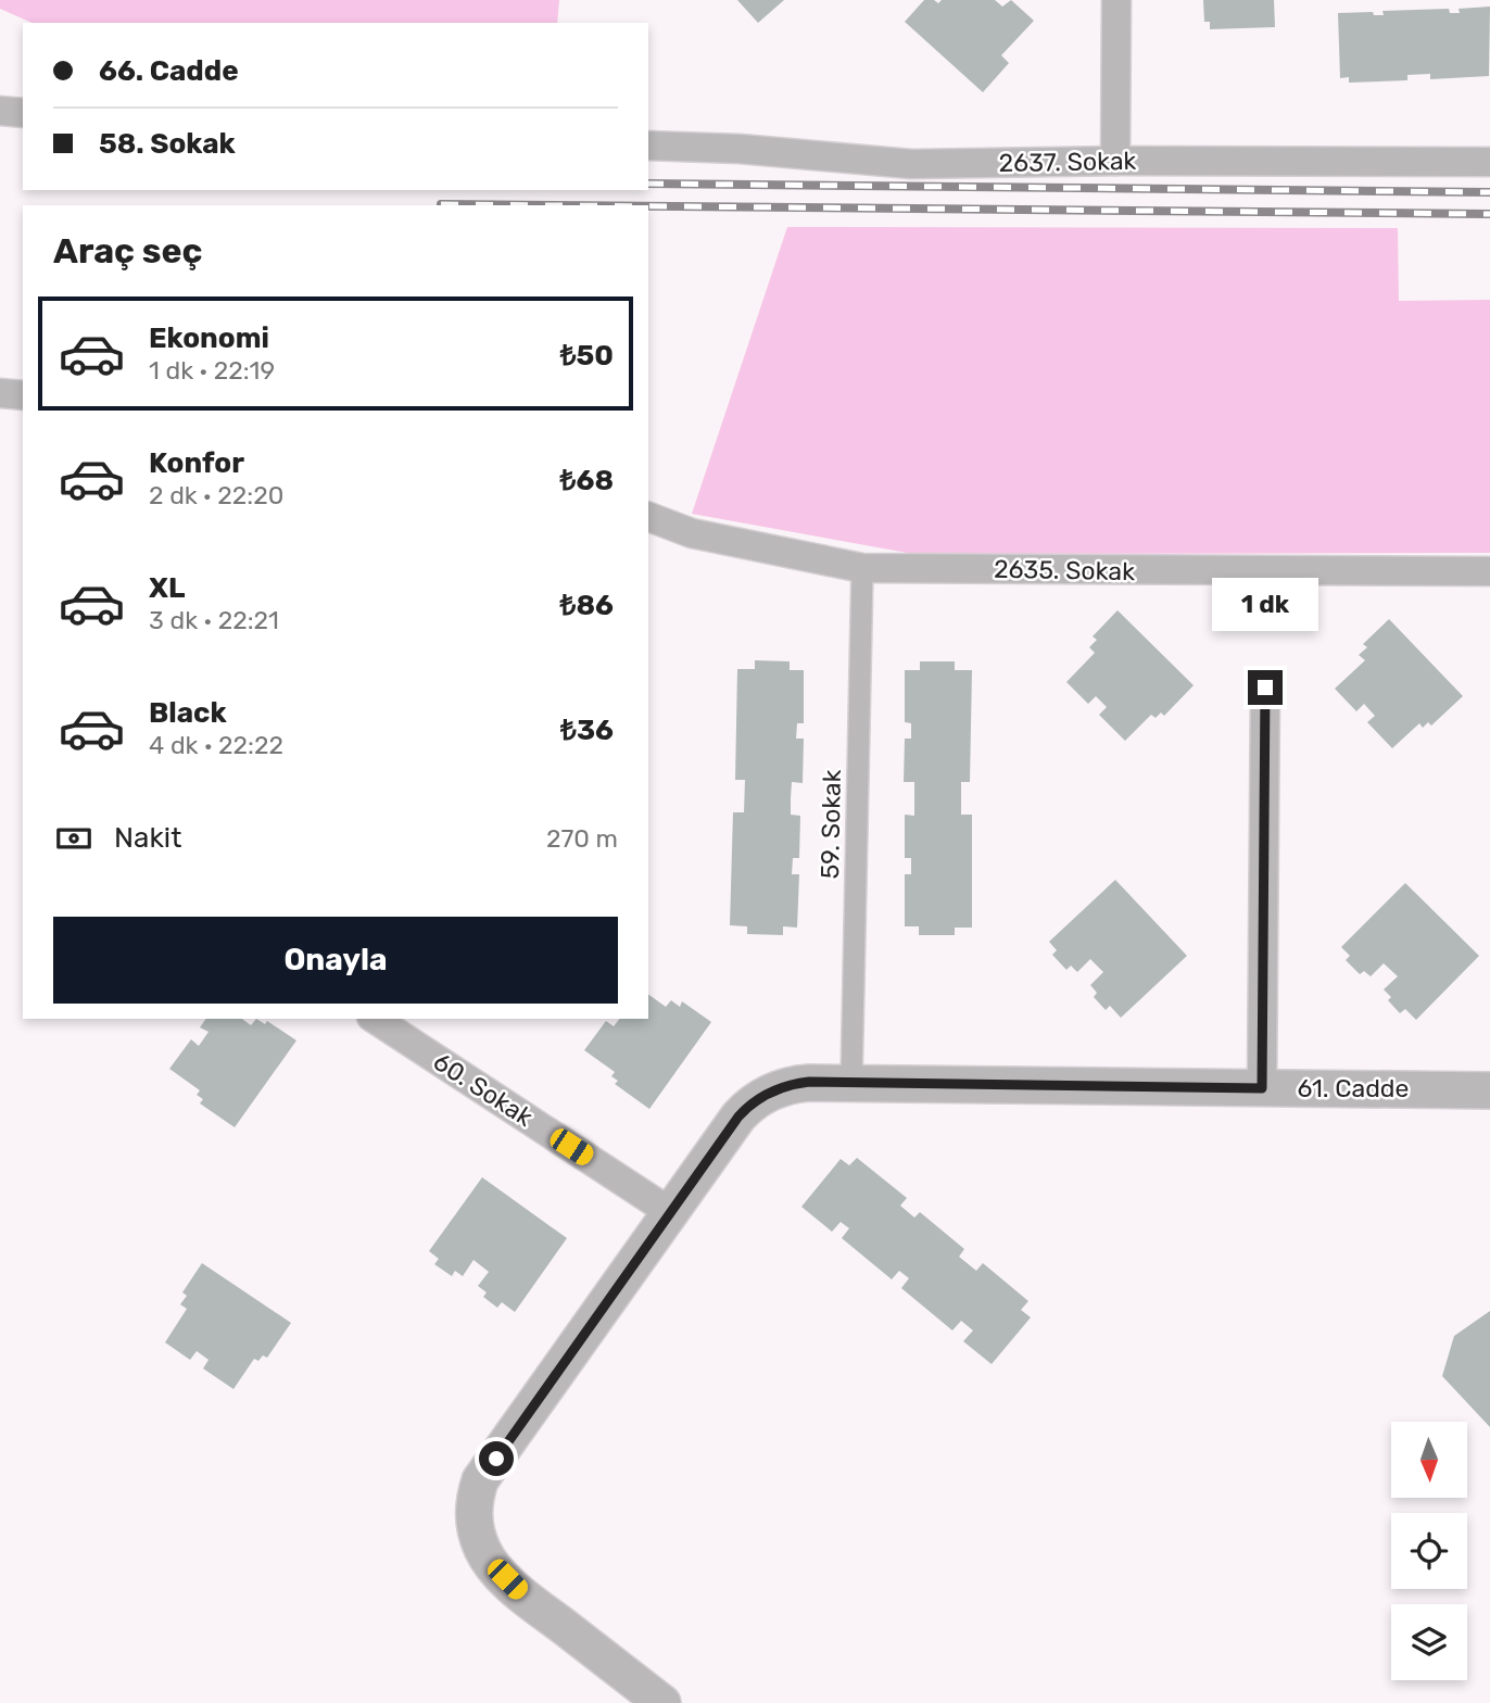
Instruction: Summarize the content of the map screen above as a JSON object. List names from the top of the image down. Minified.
{"streets":{"street":["2637. Sokak","2635. Sokak","59. Sokak","61. Cadde","60. Sokak"]},"crossings":[["2635. Sokak","59. Sokak"],["59. Sokak","61. Cadde"],["61. Cadde","60. Sokak"]],"north":"bottom","page":{"banner":["66. Cadde","58. Sokak"],"heading":"Araç seç","list":[{"name":"Ekonomi","note":"1 dk · 22:19","value":"₺50"},{"name":"Konfor","note":"2 dk · 22:20","value":"₺68"},{"name":"XL","note":"3 dk · 22:21","value":"₺86"},{"name":"Black","note":"4 dk · 22:22","value":"₺36"}],"bubble":"1 dk","pay":["Nakit","270 m"],"buttons":"Onayla"}}
